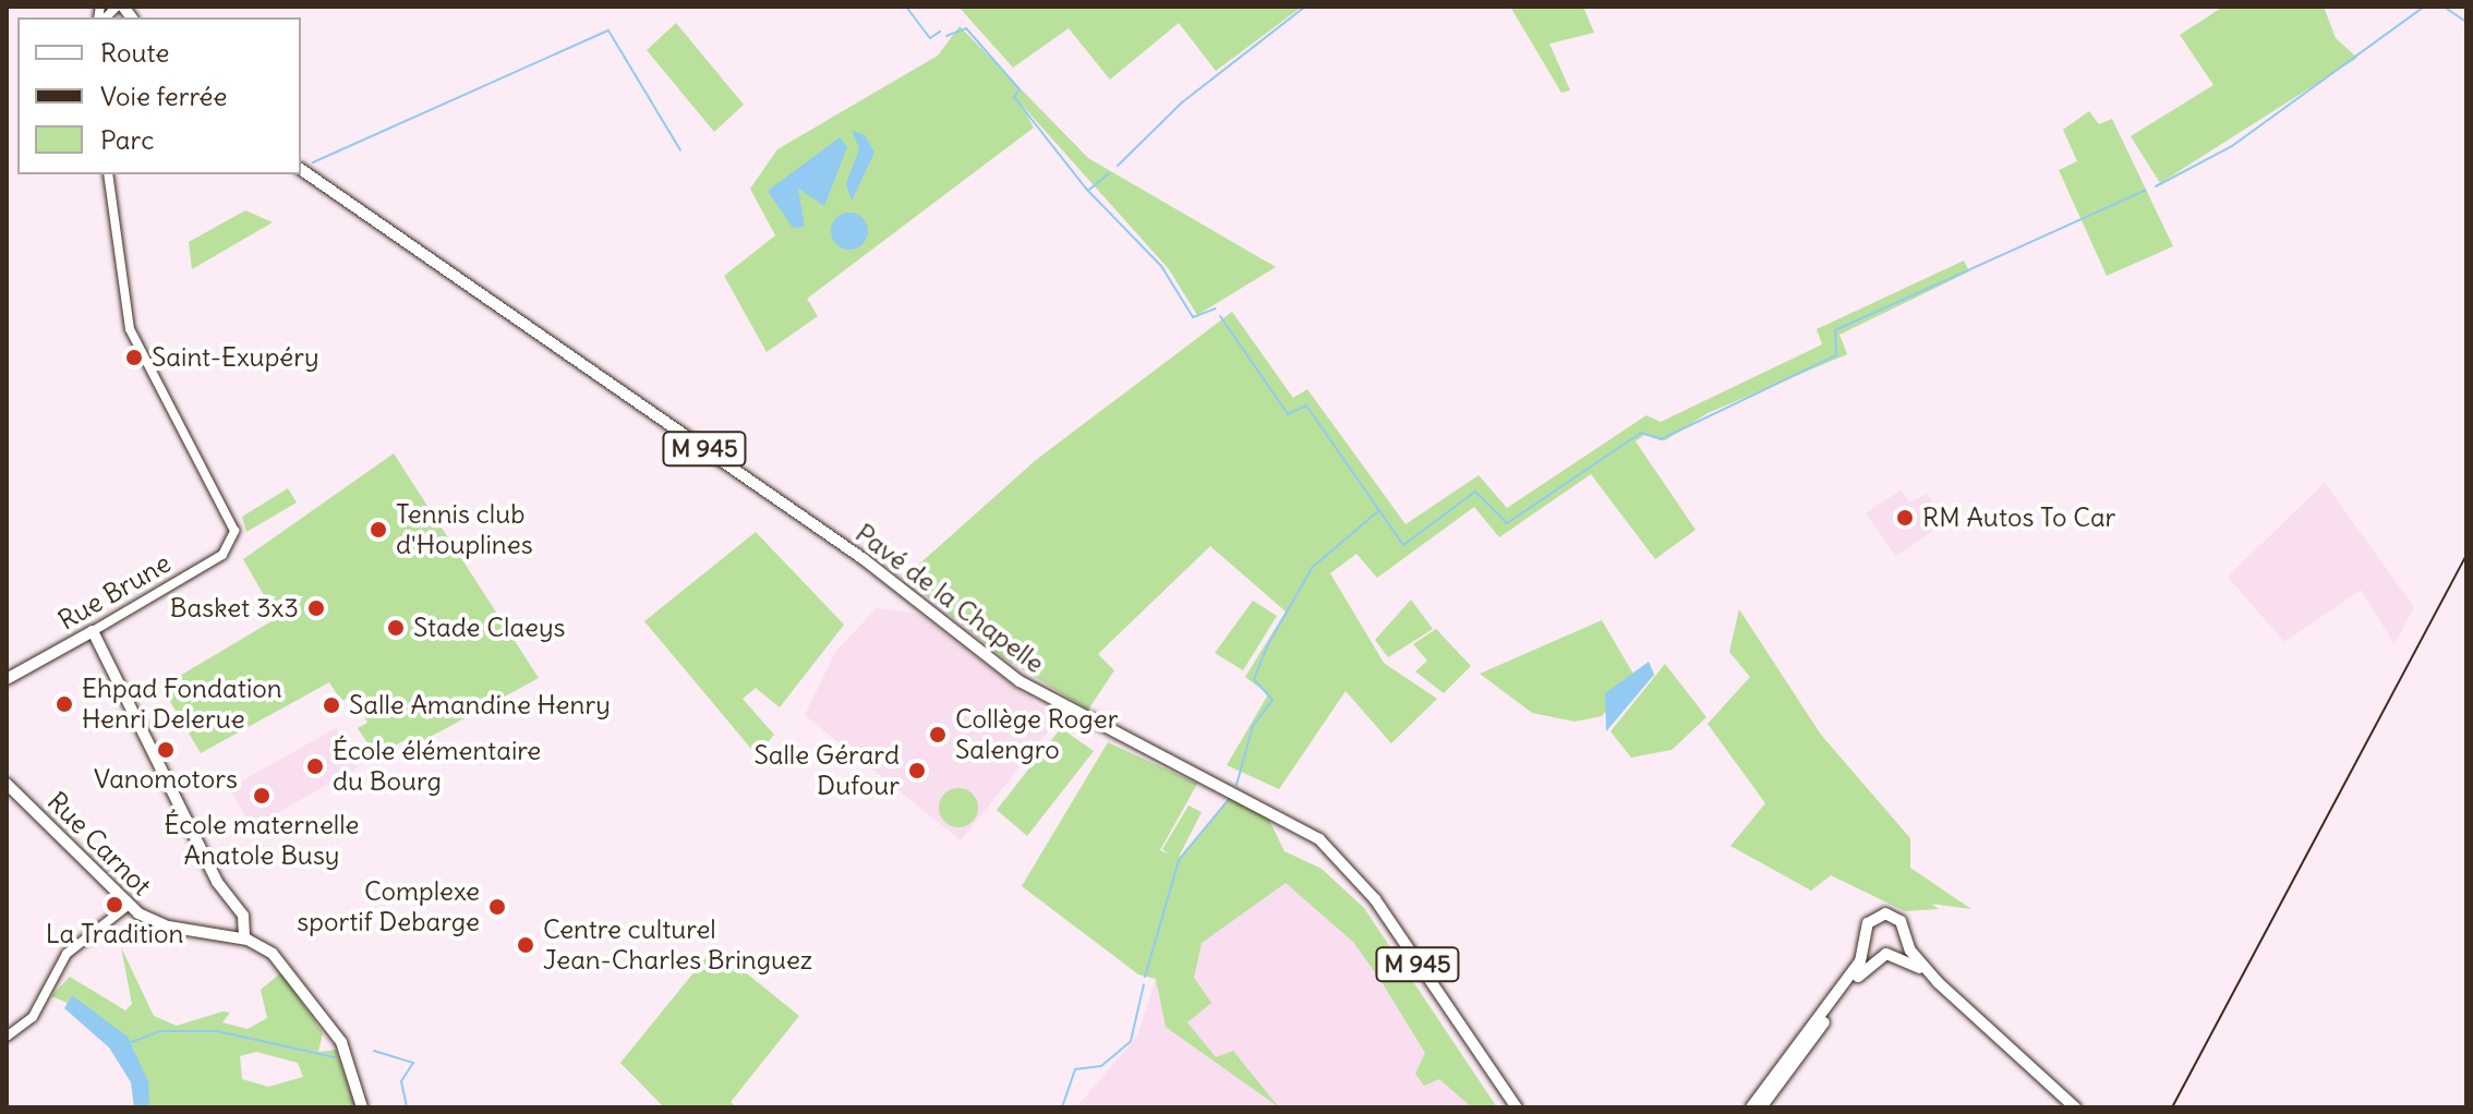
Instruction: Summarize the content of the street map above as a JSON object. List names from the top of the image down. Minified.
{"streets":{"main road":["M 945","Rue Brune","Pavé de la Chapelle","Rue Carnot"]},"places":["Saint-Exupéry","RM Autos To Car","Tennis club d'Houplines","Basket 3x3","Stade Claeys","Ehpad Fondation Henri Delerue","Salle Amandine Henry","Collège Roger Salengro","Vanomotors","École élémentaire du Bourg","Salle Gérard Dufour","École maternelle Anatole Busy","La Tradition","Complexe sportif Debarge","Centre culturel Jean-Charles Bringuez"],"legend":["Route","Voie ferrée","Parc"]}
